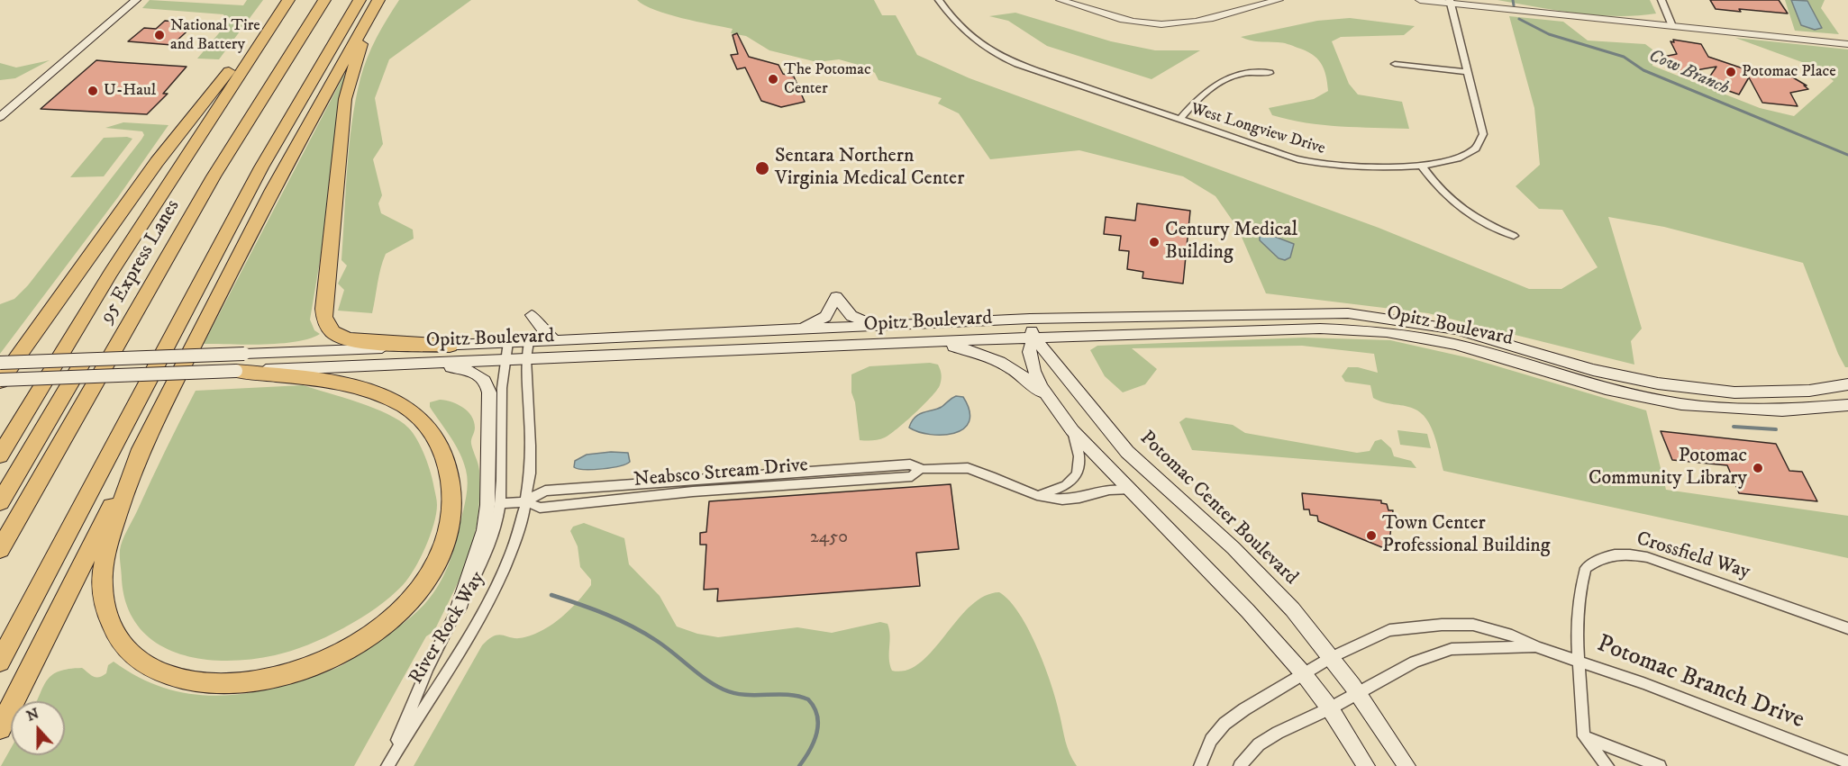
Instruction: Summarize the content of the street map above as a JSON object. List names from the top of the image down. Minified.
{"streets":{"highway":["95 Express Lanes"],"main road":["Opitz Boulevard","Potomac Center Boulevard"],"street":["West Longview Drive","Neabsco Stream Drive","Crossfield Way","River Rock Way","Potomac Branch Drive"]},"crossings":[["Opitz Boulevard","Potomac Center Boulevard"],["Opitz Boulevard","River Rock Way"],["Neabsco Stream Drive","River Rock Way"],["Potomac Center Boulevard","Potomac Branch Drive"],["Crossfield Way","Potomac Branch Drive"]],"water":["Cow Branch"],"places":["National Tire and Battery","Potomac Place","The Potomac Center","U-Haul","Sentara Northern Virginia Medical Center","Century Medical Building","Potomac Community Library","Town Center Professional Building"],"house_numbers":["2450"],"north":"top"}
